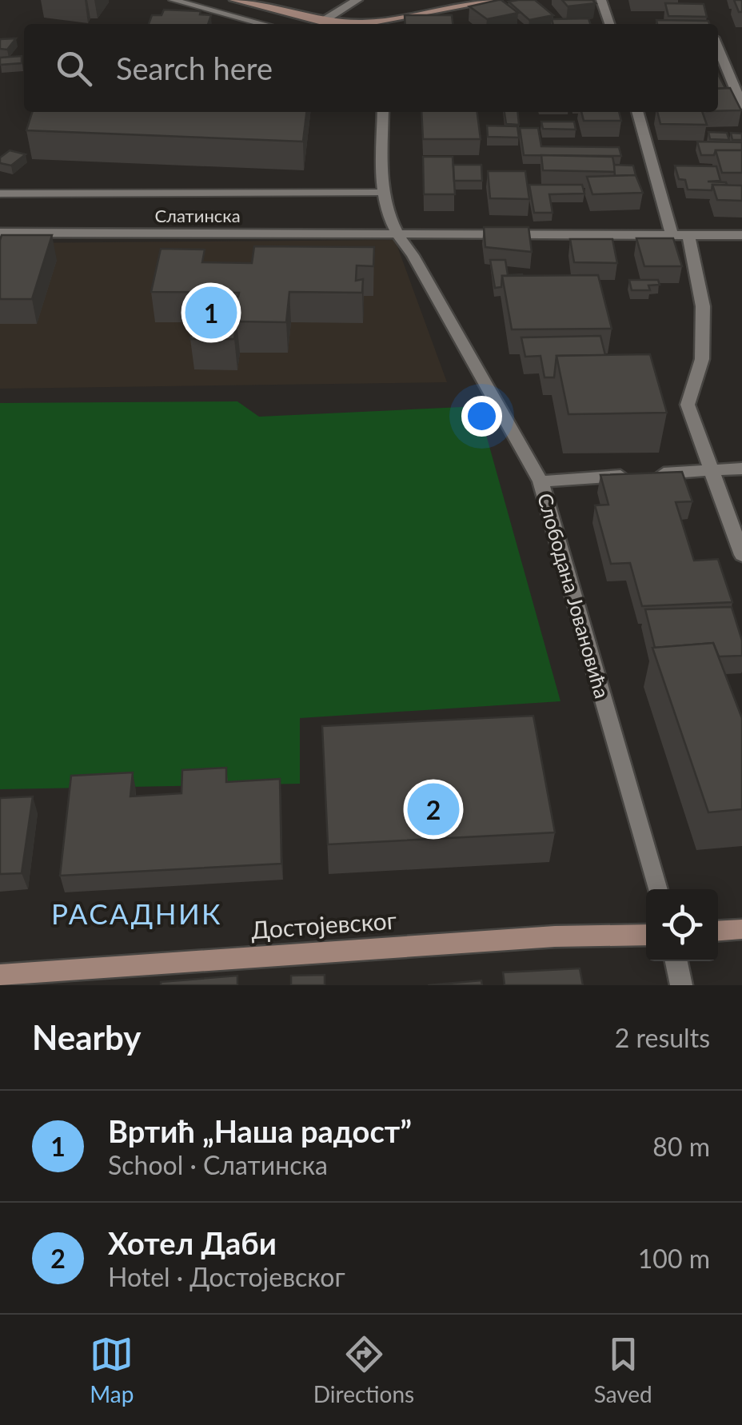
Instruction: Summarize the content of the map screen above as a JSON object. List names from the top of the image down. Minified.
{"streets":{"street":["Слатинска","Слободана Јовановића","Достојевског"]},"crossings":[["Слатинска","Слободана Јовановића"]],"districts":["РАСАДНИК"],"page":{"search":"Search here","pins":["1","2"],"heading":["Nearby","2 results"],"list":[{"mark":"1","name":"Вртић „Наша радост”","note":"School · Слатинска","value":"80 m"},{"mark":"2","name":"Хотел Даби","note":"Hotel · Достојевског","value":"100 m"}],"nav":["Map","Directions","Saved"]}}
